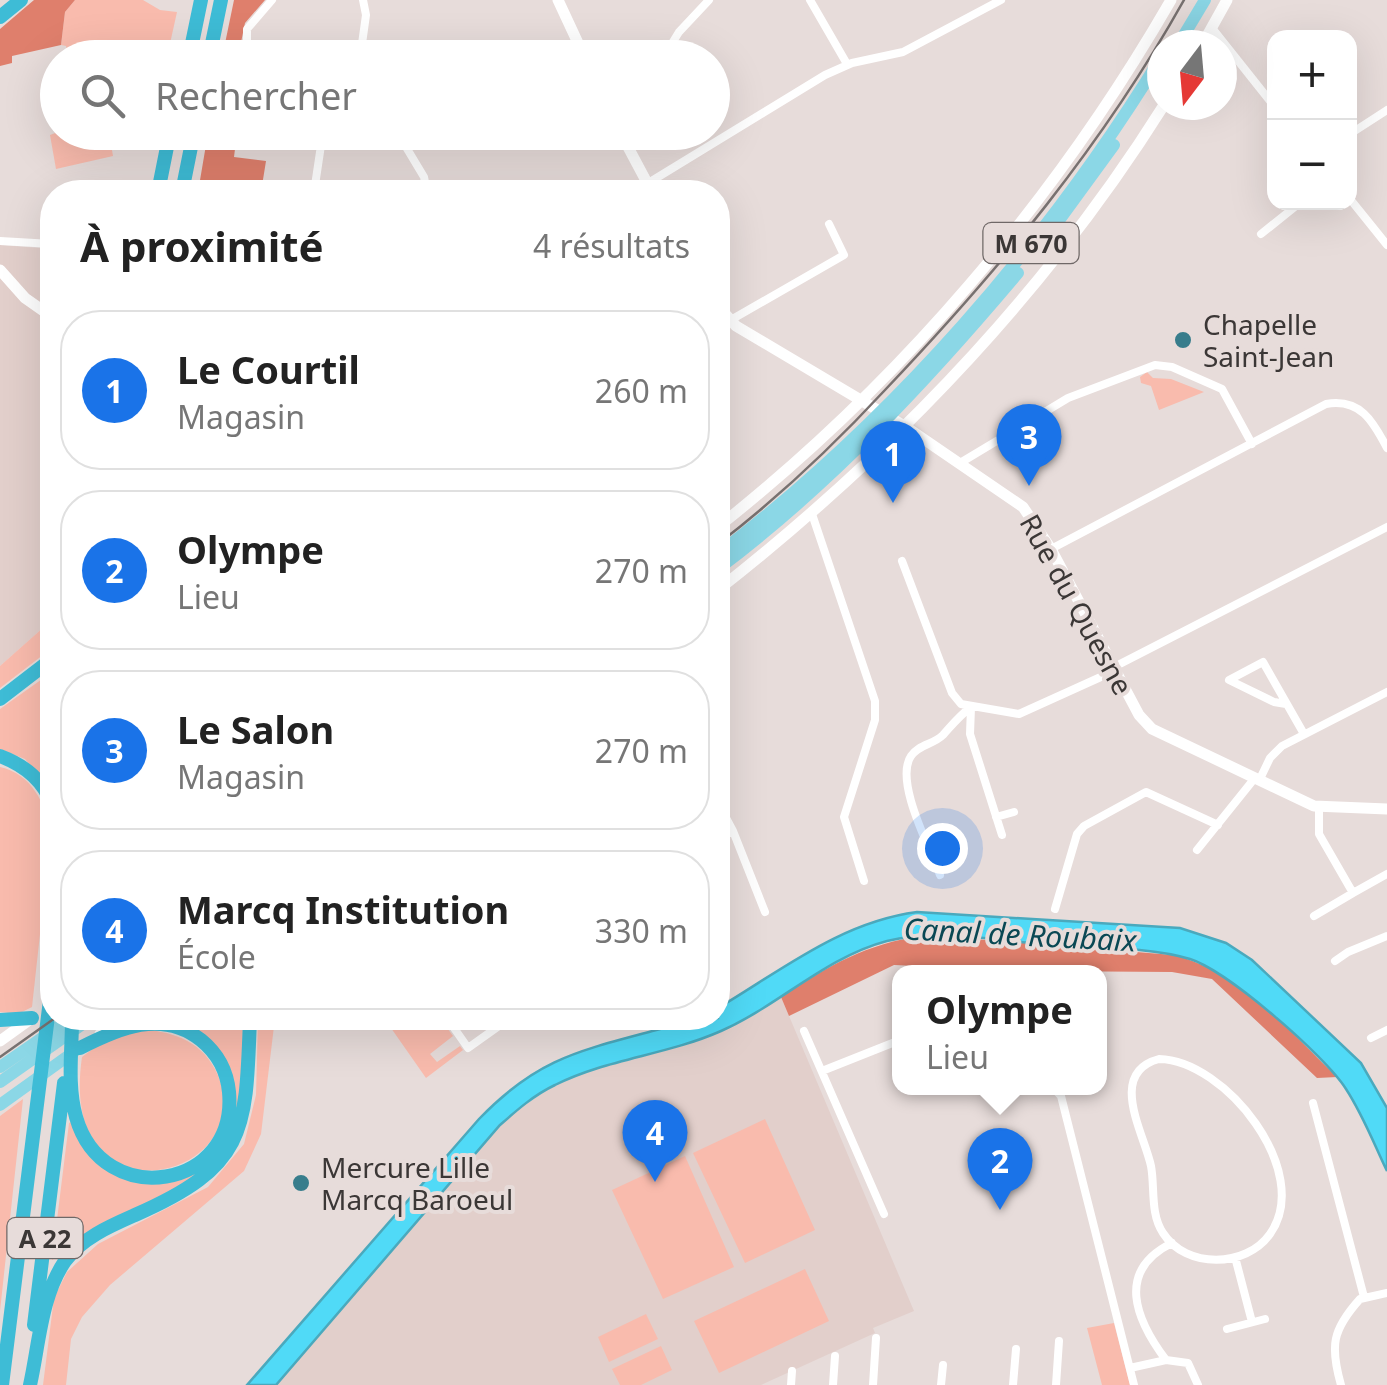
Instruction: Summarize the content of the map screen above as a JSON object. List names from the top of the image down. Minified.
{"streets":{"highway":["A 22"],"main road":["M 670"],"street":["Rue du Quesne"]},"crossings":[["M 670","Rue du Quesne"]],"water":["Canal de Roubaix"],"places":["Chapelle Saint-Jean","Mercure Lille Marcq Baroeul"],"north":"bottom","page":{"map_buttons":["+","−"],"search":"Rechercher","heading":["À proximité","4 résultats"],"list":[{"mark":"1","name":"Le Courtil","note":"Magasin","value":"260 m"},{"mark":"2","name":"Olympe","note":"Lieu","value":"270 m"},{"mark":"3","name":"Le Salon","note":"Magasin","value":"270 m"},{"mark":"4","name":"Marcq Institution","note":"École","value":"330 m"}],"pins":["3","1","4","2"],"popup":["Olympe","Lieu"]}}
